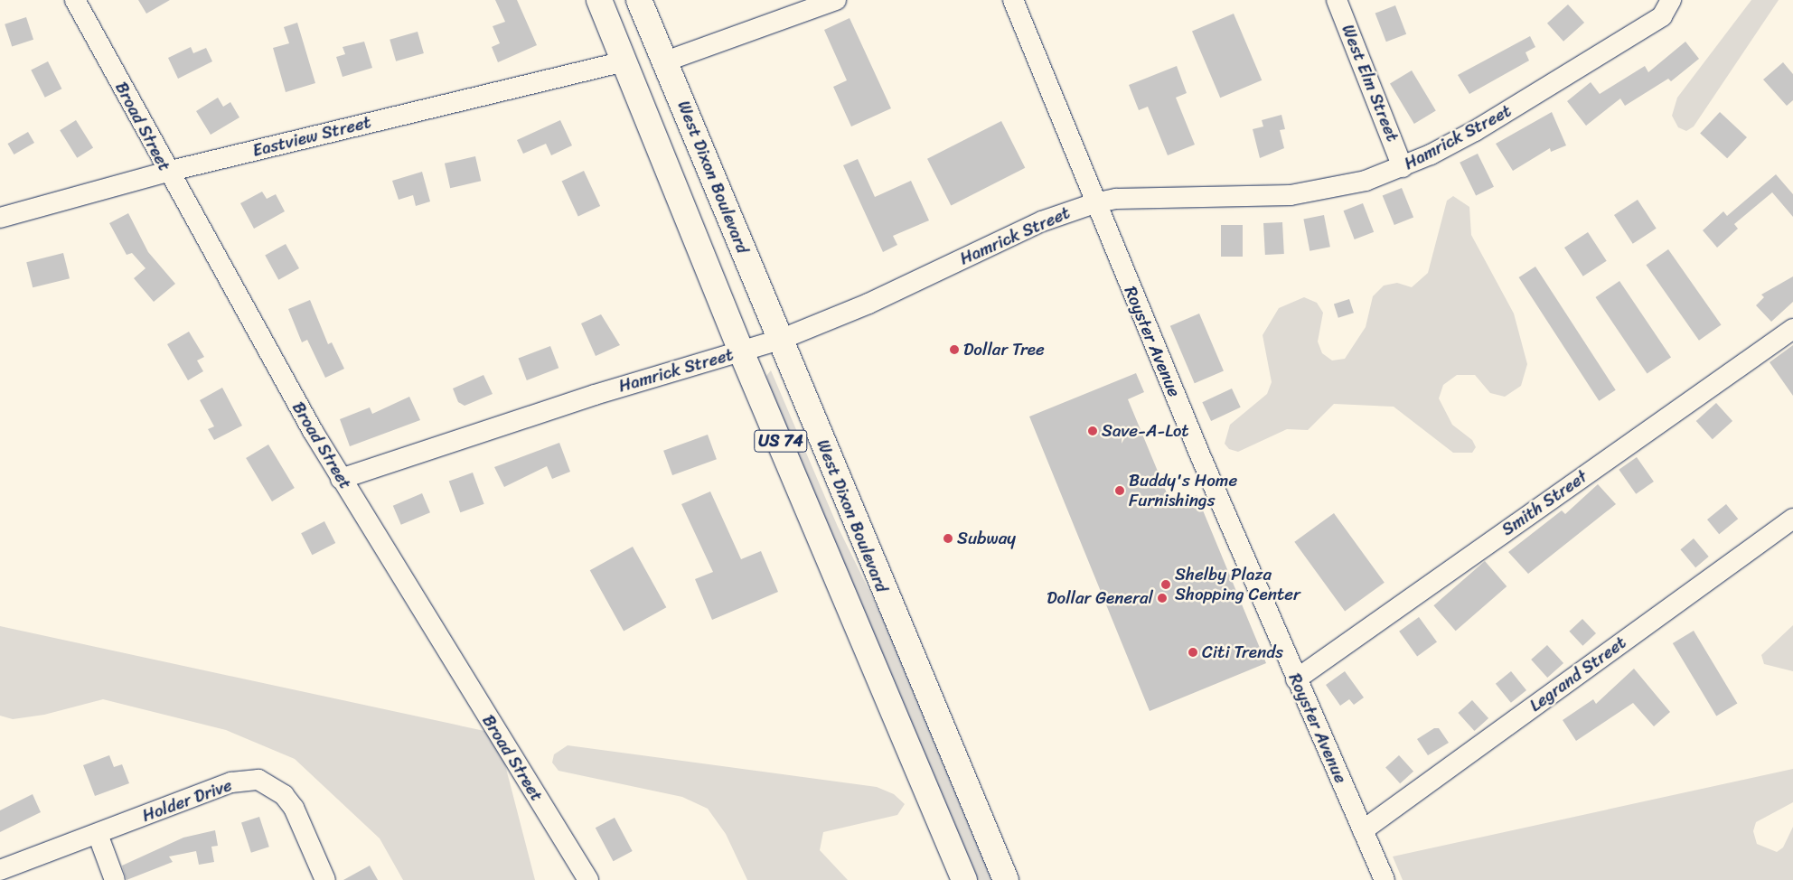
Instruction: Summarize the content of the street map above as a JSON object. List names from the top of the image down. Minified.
{"streets":{"highway":["West Dixon Boulevard","US 74"],"street":["West Elm Street","Broad Street","Eastview Street","Hamrick Street","Royster Avenue","Smith Street","Legrand Street","Holder Drive"]},"crossings":[["West Elm Street","Hamrick Street"],["Broad Street","Eastview Street"],["Broad Street","Hamrick Street"],["Eastview Street","West Dixon Boulevard"],["Hamrick Street","West Dixon Boulevard"],["Hamrick Street","Royster Avenue"],["Royster Avenue","Smith Street"],["Royster Avenue","Legrand Street"]],"places":["Dollar Tree","Save-A-Lot","Buddy's Home Furnishings","Subway","Shelby Plaza Shopping Center","Dollar General","Citi Trends"]}
